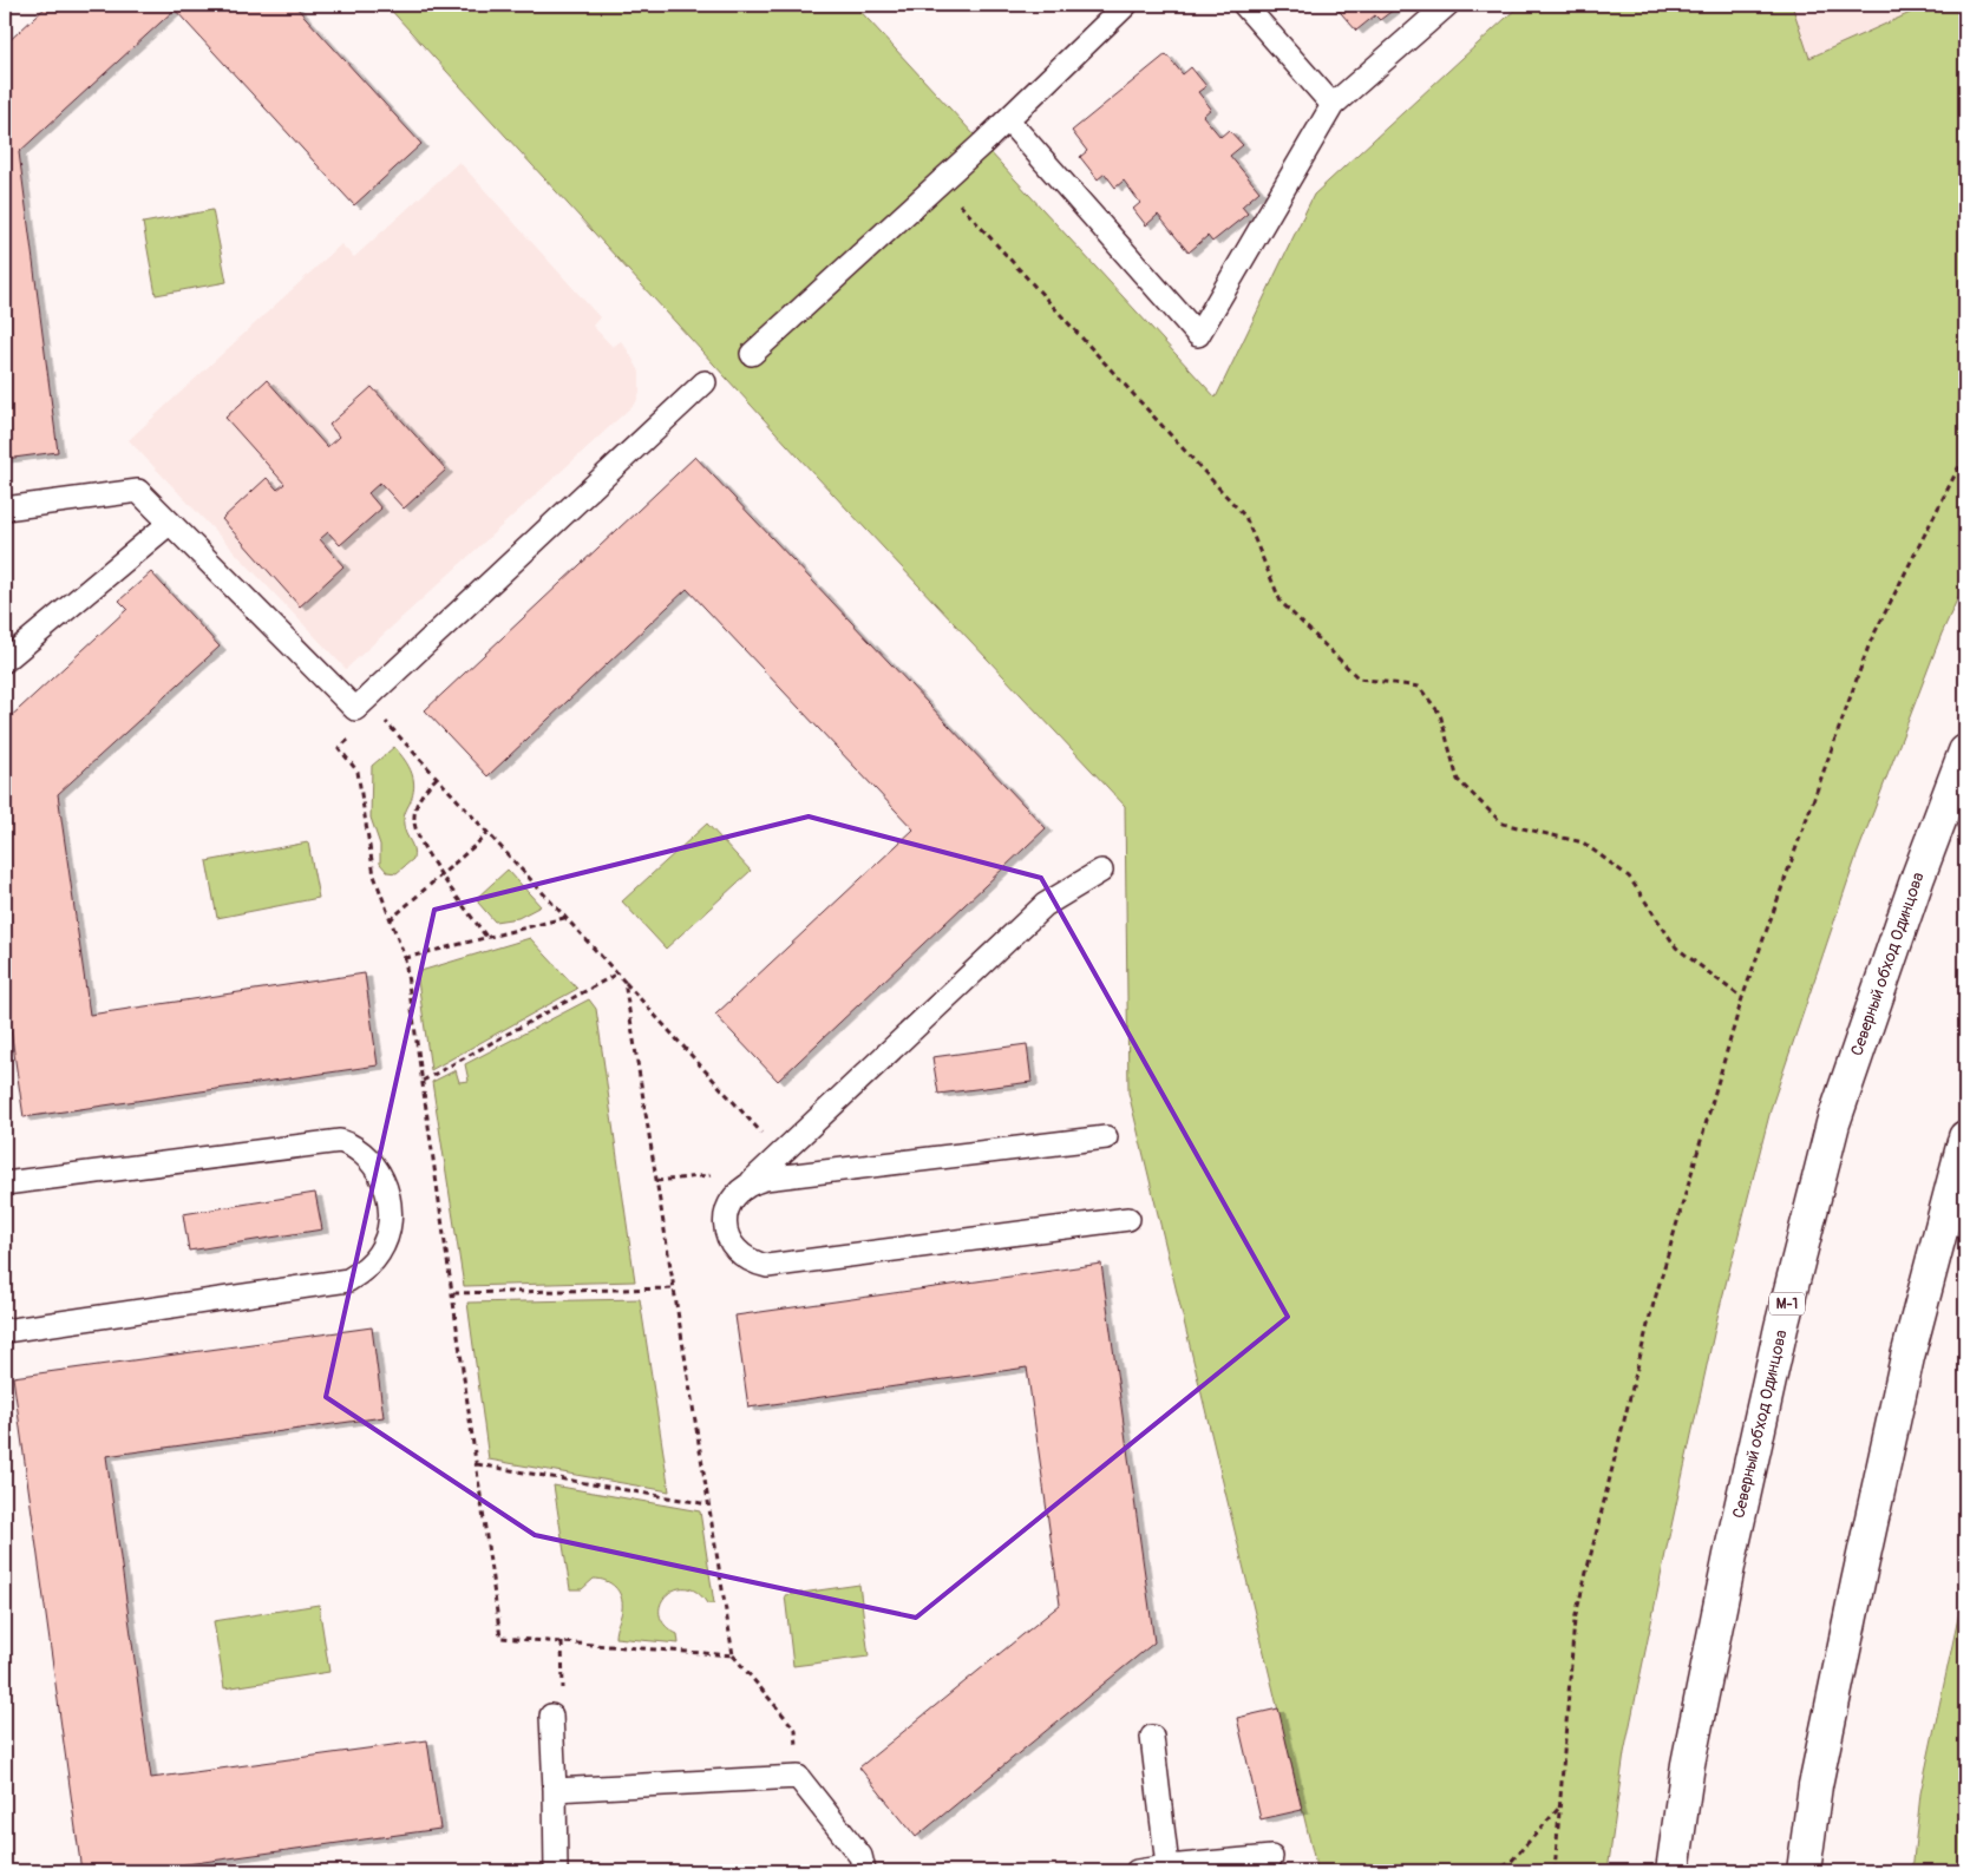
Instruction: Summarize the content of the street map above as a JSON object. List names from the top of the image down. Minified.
{"streets":{"highway":["Северный обход Одинцова","М-1"]}}
